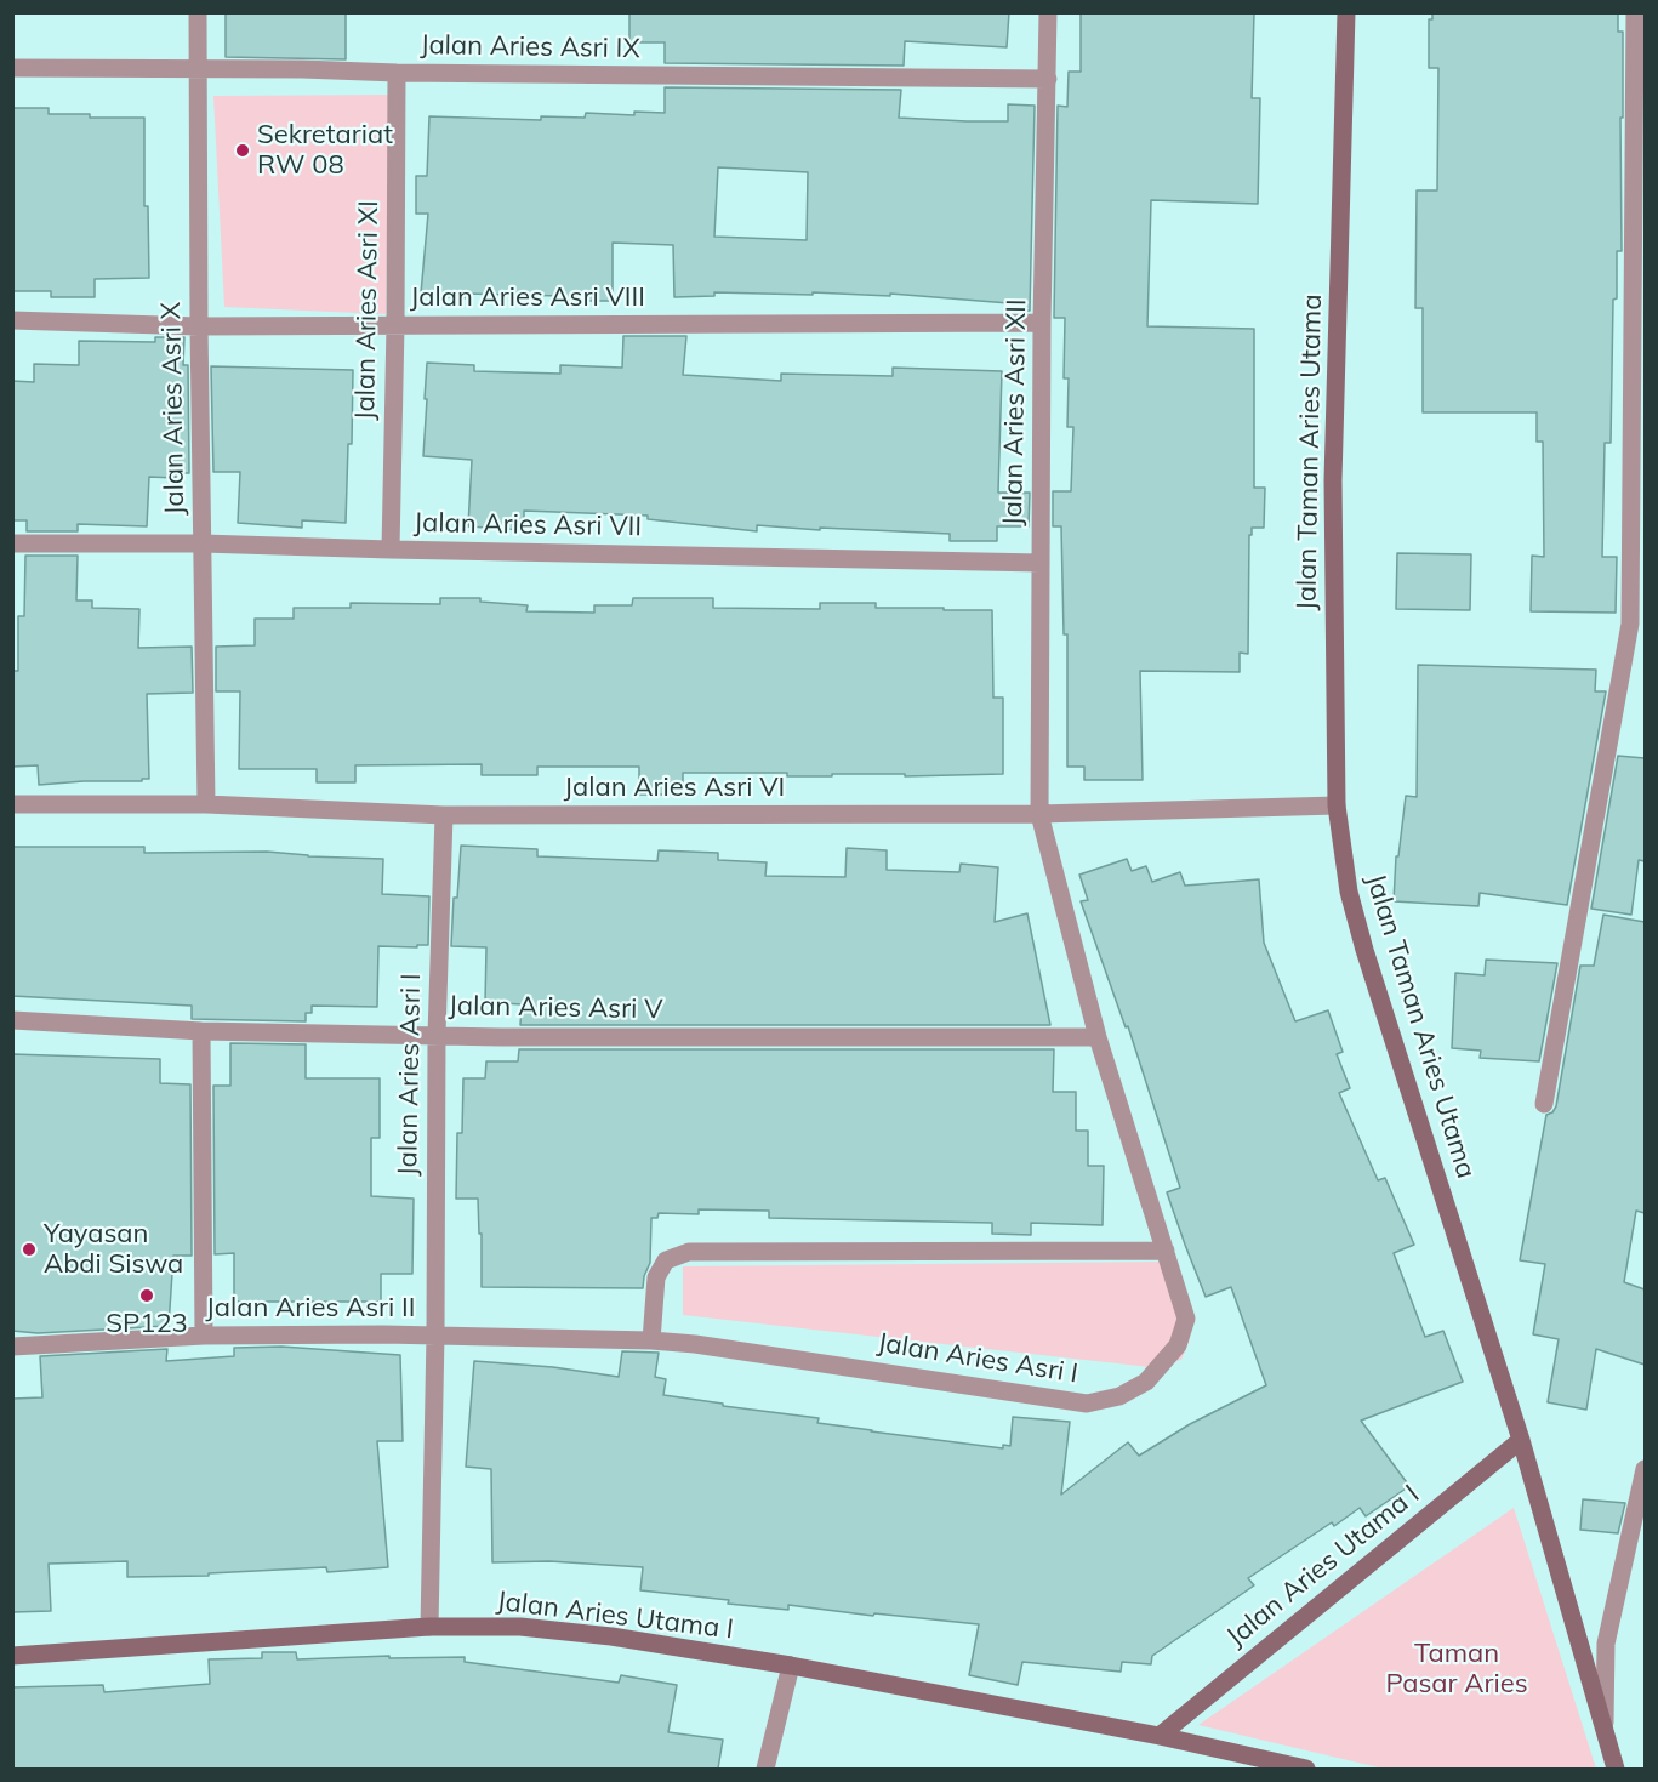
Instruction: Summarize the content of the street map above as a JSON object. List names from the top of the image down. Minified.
{"streets":{"street":["Jalan Aries Asri IX","Jalan Aries Asri VIII","Jalan Aries Asri XI","Jalan Aries Asri X","Jalan Aries Asri XII","Jalan Taman Aries Utama","Jalan Aries Asri VII","Jalan Aries Asri VI","Jalan Aries Asri V","Jalan Aries Asri I","Jalan Aries Asri II","Jalan Aries Utama I"]},"crossings":[["Jalan Aries Asri IX","Jalan Aries Asri XI"],["Jalan Aries Asri IX","Jalan Aries Asri X"],["Jalan Aries Asri IX","Jalan Aries Asri XII"],["Jalan Aries Asri VIII","Jalan Aries Asri XI"],["Jalan Aries Asri VIII","Jalan Aries Asri X"],["Jalan Aries Asri VIII","Jalan Aries Asri XII"],["Jalan Aries Asri XI","Jalan Aries Asri VII"],["Jalan Aries Asri X","Jalan Aries Asri VII"],["Jalan Aries Asri X","Jalan Aries Asri VI"],["Jalan Aries Asri XII","Jalan Aries Asri VII"],["Jalan Aries Asri XII","Jalan Aries Asri VI"],["Jalan Aries Asri XII","Jalan Aries Asri I"],["Jalan Taman Aries Utama","Jalan Aries Asri VI"],["Jalan Taman Aries Utama","Jalan Aries Utama I"],["Jalan Aries Asri VI","Jalan Aries Asri I"],["Jalan Aries Asri V","Jalan Aries Asri I"],["Jalan Aries Asri I","Jalan Aries Asri II"],["Jalan Aries Asri I","Jalan Aries Utama I"]],"parks":["Taman Pasar Aries"],"places":["Sekretariat RW 08","Yayasan Abdi Siswa","SP123"]}
